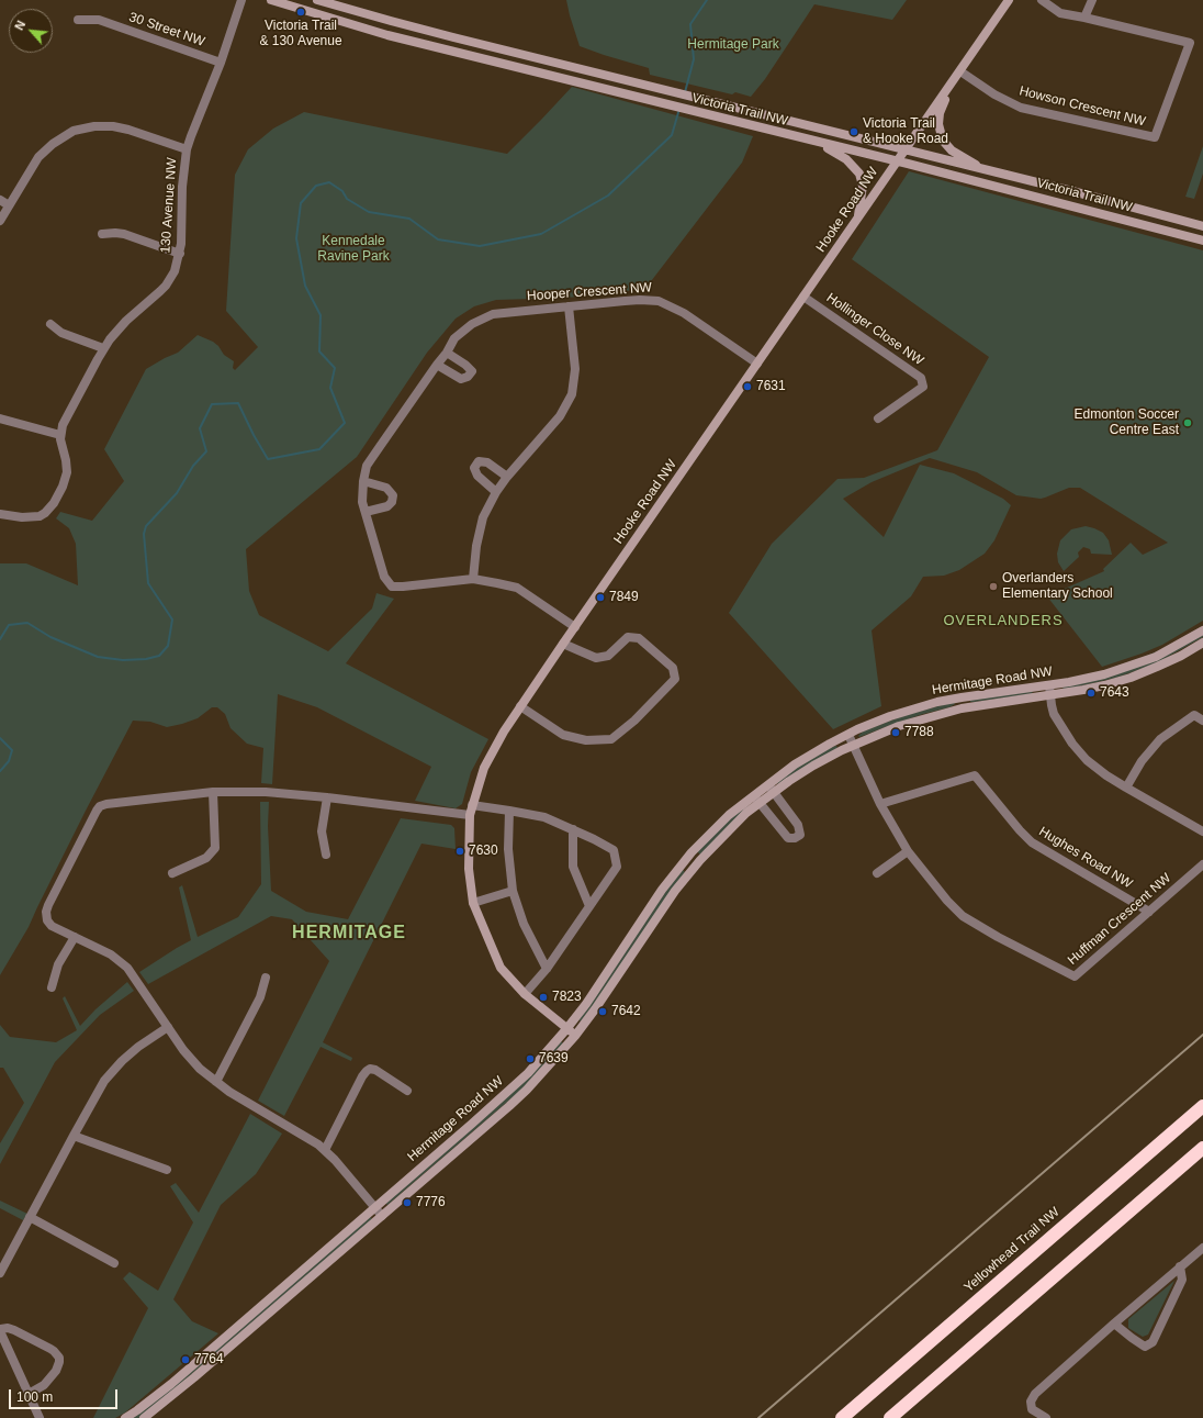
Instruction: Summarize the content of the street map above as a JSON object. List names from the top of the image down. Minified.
{"streets":{"highway":["Yellowhead Trail NW"],"street":["30 Street NW","Howson Crescent NW","Victoria Trail NW","130 Avenue NW","Hooke Road NW","Hooper Crescent NW","Hollinger Close NW","Hermitage Road NW","Hughes Road NW","Huffman Crescent NW"]},"crossings":[["30 Street NW","130 Avenue NW"],["Howson Crescent NW","Hooke Road NW"],["Victoria Trail NW","Hooke Road NW"],["Hooke Road NW","Hooper Crescent NW"],["Hooke Road NW","Hollinger Close NW"],["Hooke Road NW","Hermitage Road NW"],["Hermitage Road NW","Huffman Crescent NW"],["Hughes Road NW","Huffman Crescent NW"]],"districts":["OVERLANDERS","HERMITAGE"],"parks":["Hermitage Park","Kennedale Ravine Park"],"places":["Victoria Trail & 130 Avenue","Victoria Trail & Hooke Road","7631","Edmonton Soccer Centre East","Overlanders Elementary School","7849","7643","7788","7630","7823","7642","7639","7776","7764"],"scale_bar":"100 m","north":"top left"}
